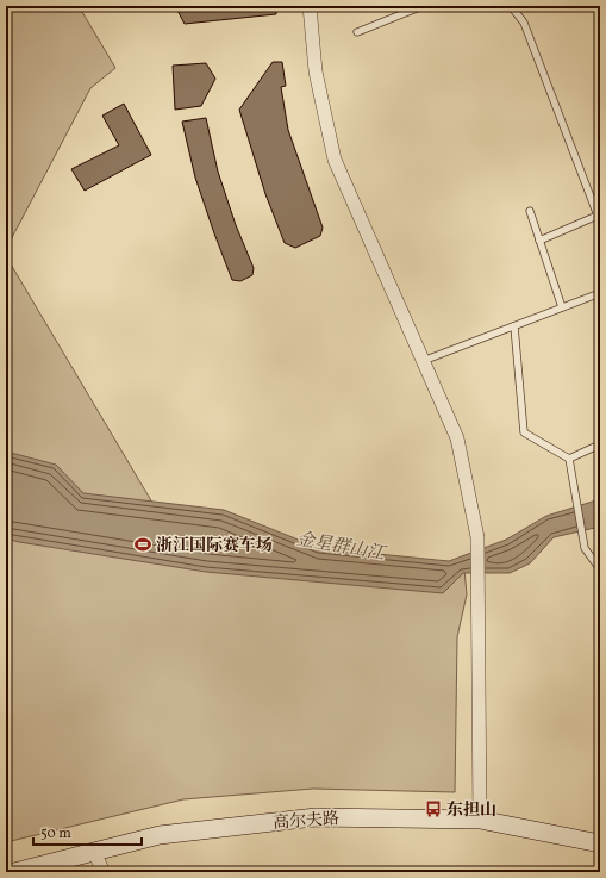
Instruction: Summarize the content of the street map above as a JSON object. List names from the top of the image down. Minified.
{"streets":{"street":["高尔夫路"]},"water":["金星群山江"],"places":{"sports":["浙江国际赛车场"],"bus stop":["东担山"]},"scale_bar":"50 m"}
